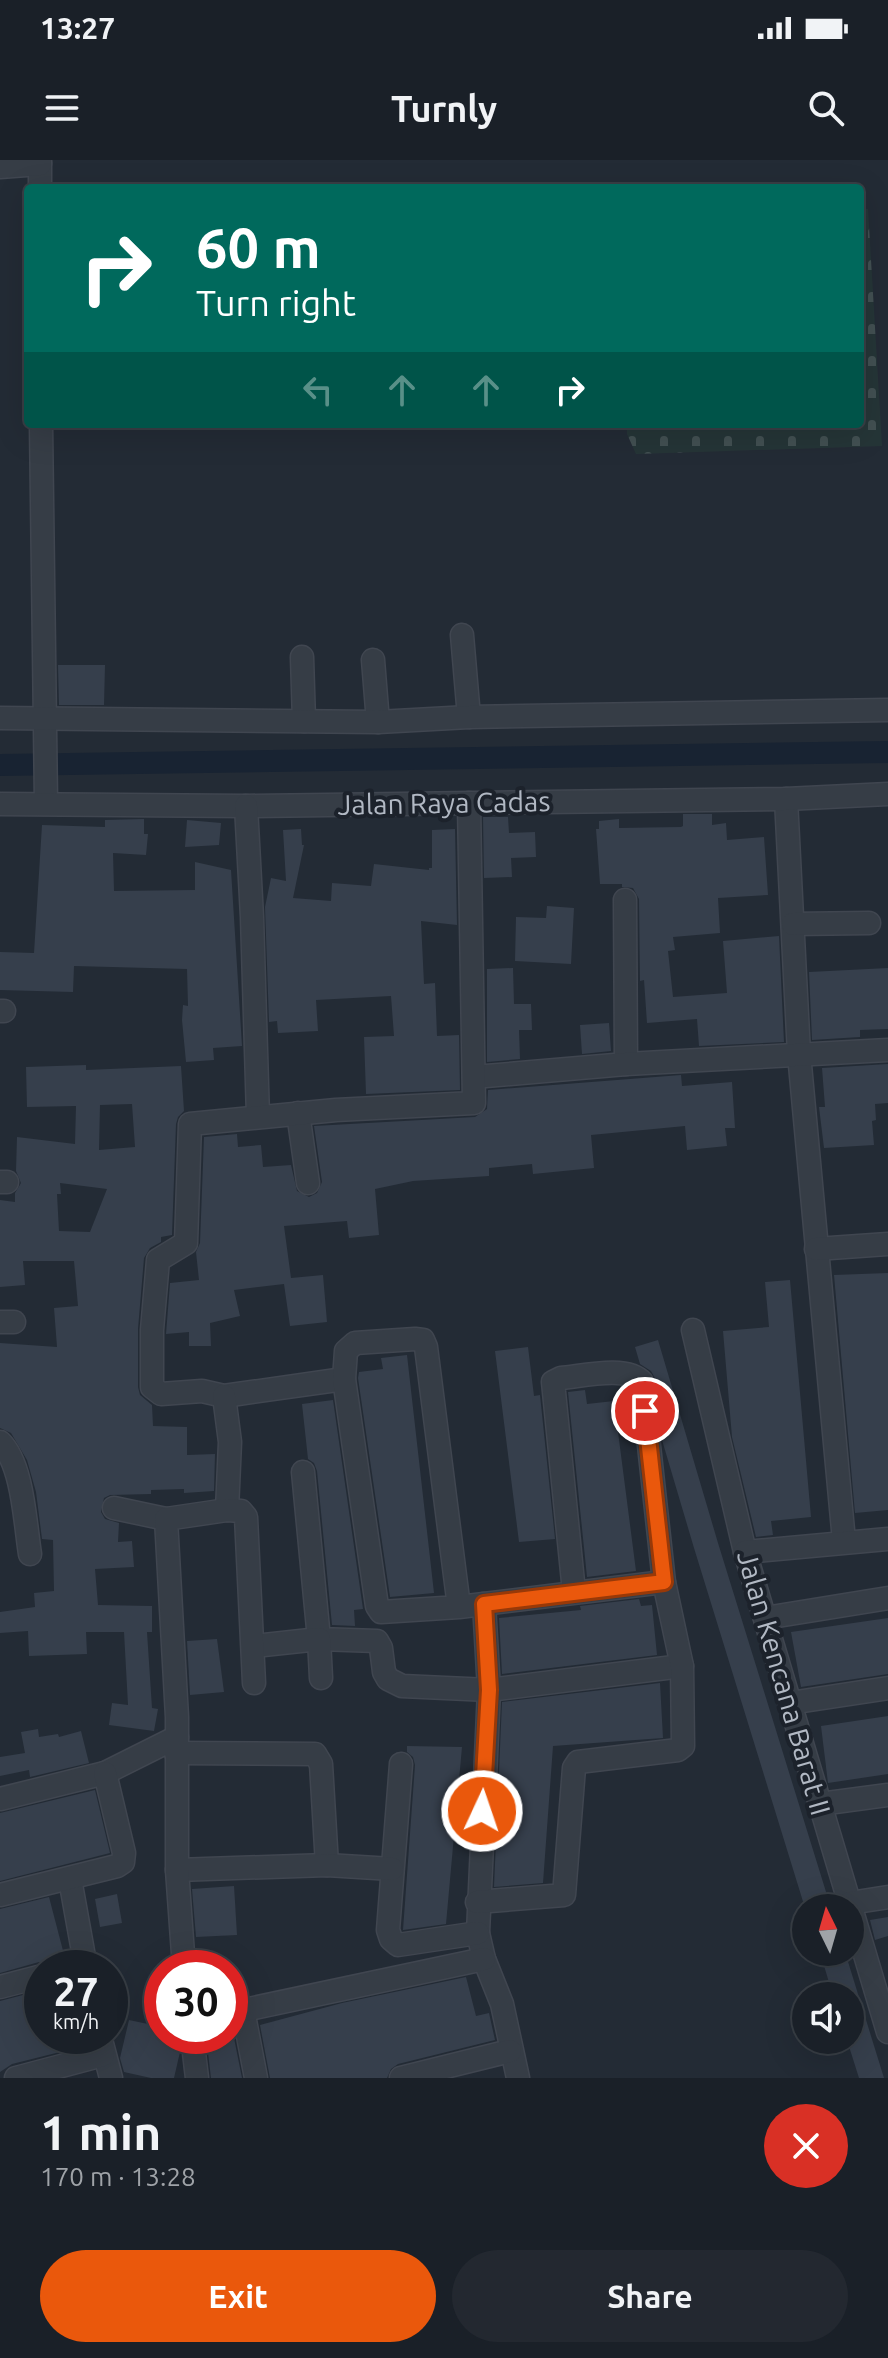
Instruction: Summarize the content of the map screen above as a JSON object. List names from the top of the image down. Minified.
{"streets":{"street":["Jalan Raya Cadas","Jalan Kencana Barat II"]},"north":"top","page":{"status":"13:27","header":"Turnly","turn":["60 m","Turn right"],"speed":"27 km/h","limit":"30","heading":["1 min","170 m · 13:28"],"buttons":["Exit","Share"]}}
